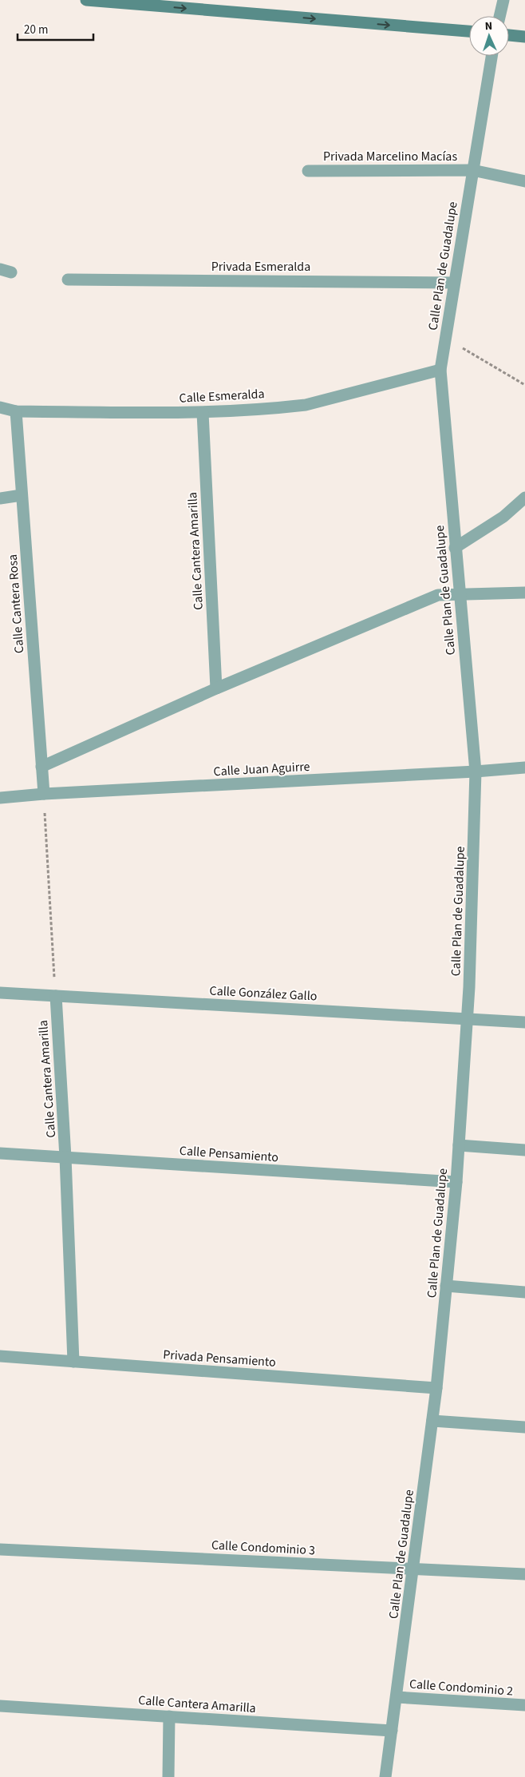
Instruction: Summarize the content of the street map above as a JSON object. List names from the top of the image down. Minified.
{"streets":{"street":["Privada Marcelino Macías","Calle Plan de Guadalupe","Privada Esmeralda","Calle Esmeralda","Calle Cantera Amarilla","Calle Cantera Rosa","Calle Juan Aguirre","Calle González Gallo","Calle Pensamiento","Privada Pensamiento","Calle Condominio 3","Calle Condominio 2"]},"crossings":[["Privada Marcelino Macías","Calle Plan de Guadalupe"],["Calle Plan de Guadalupe","Privada Esmeralda"],["Calle Plan de Guadalupe","Calle Esmeralda"],["Calle Plan de Guadalupe","Calle Cantera Amarilla"],["Calle Plan de Guadalupe","Calle Juan Aguirre"],["Calle Plan de Guadalupe","Calle González Gallo"],["Calle Plan de Guadalupe","Calle Pensamiento"],["Calle Plan de Guadalupe","Privada Pensamiento"],["Calle Plan de Guadalupe","Calle Condominio 3"],["Calle Plan de Guadalupe","Calle Condominio 2"],["Calle Esmeralda","Calle Cantera Amarilla"],["Calle Esmeralda","Calle Cantera Rosa"],["Calle Cantera Amarilla","Calle González Gallo"],["Calle Cantera Amarilla","Calle Pensamiento"],["Calle Cantera Amarilla","Privada Pensamiento"],["Calle Cantera Rosa","Calle Juan Aguirre"]],"scale_bar":"20 m","north":"top"}
